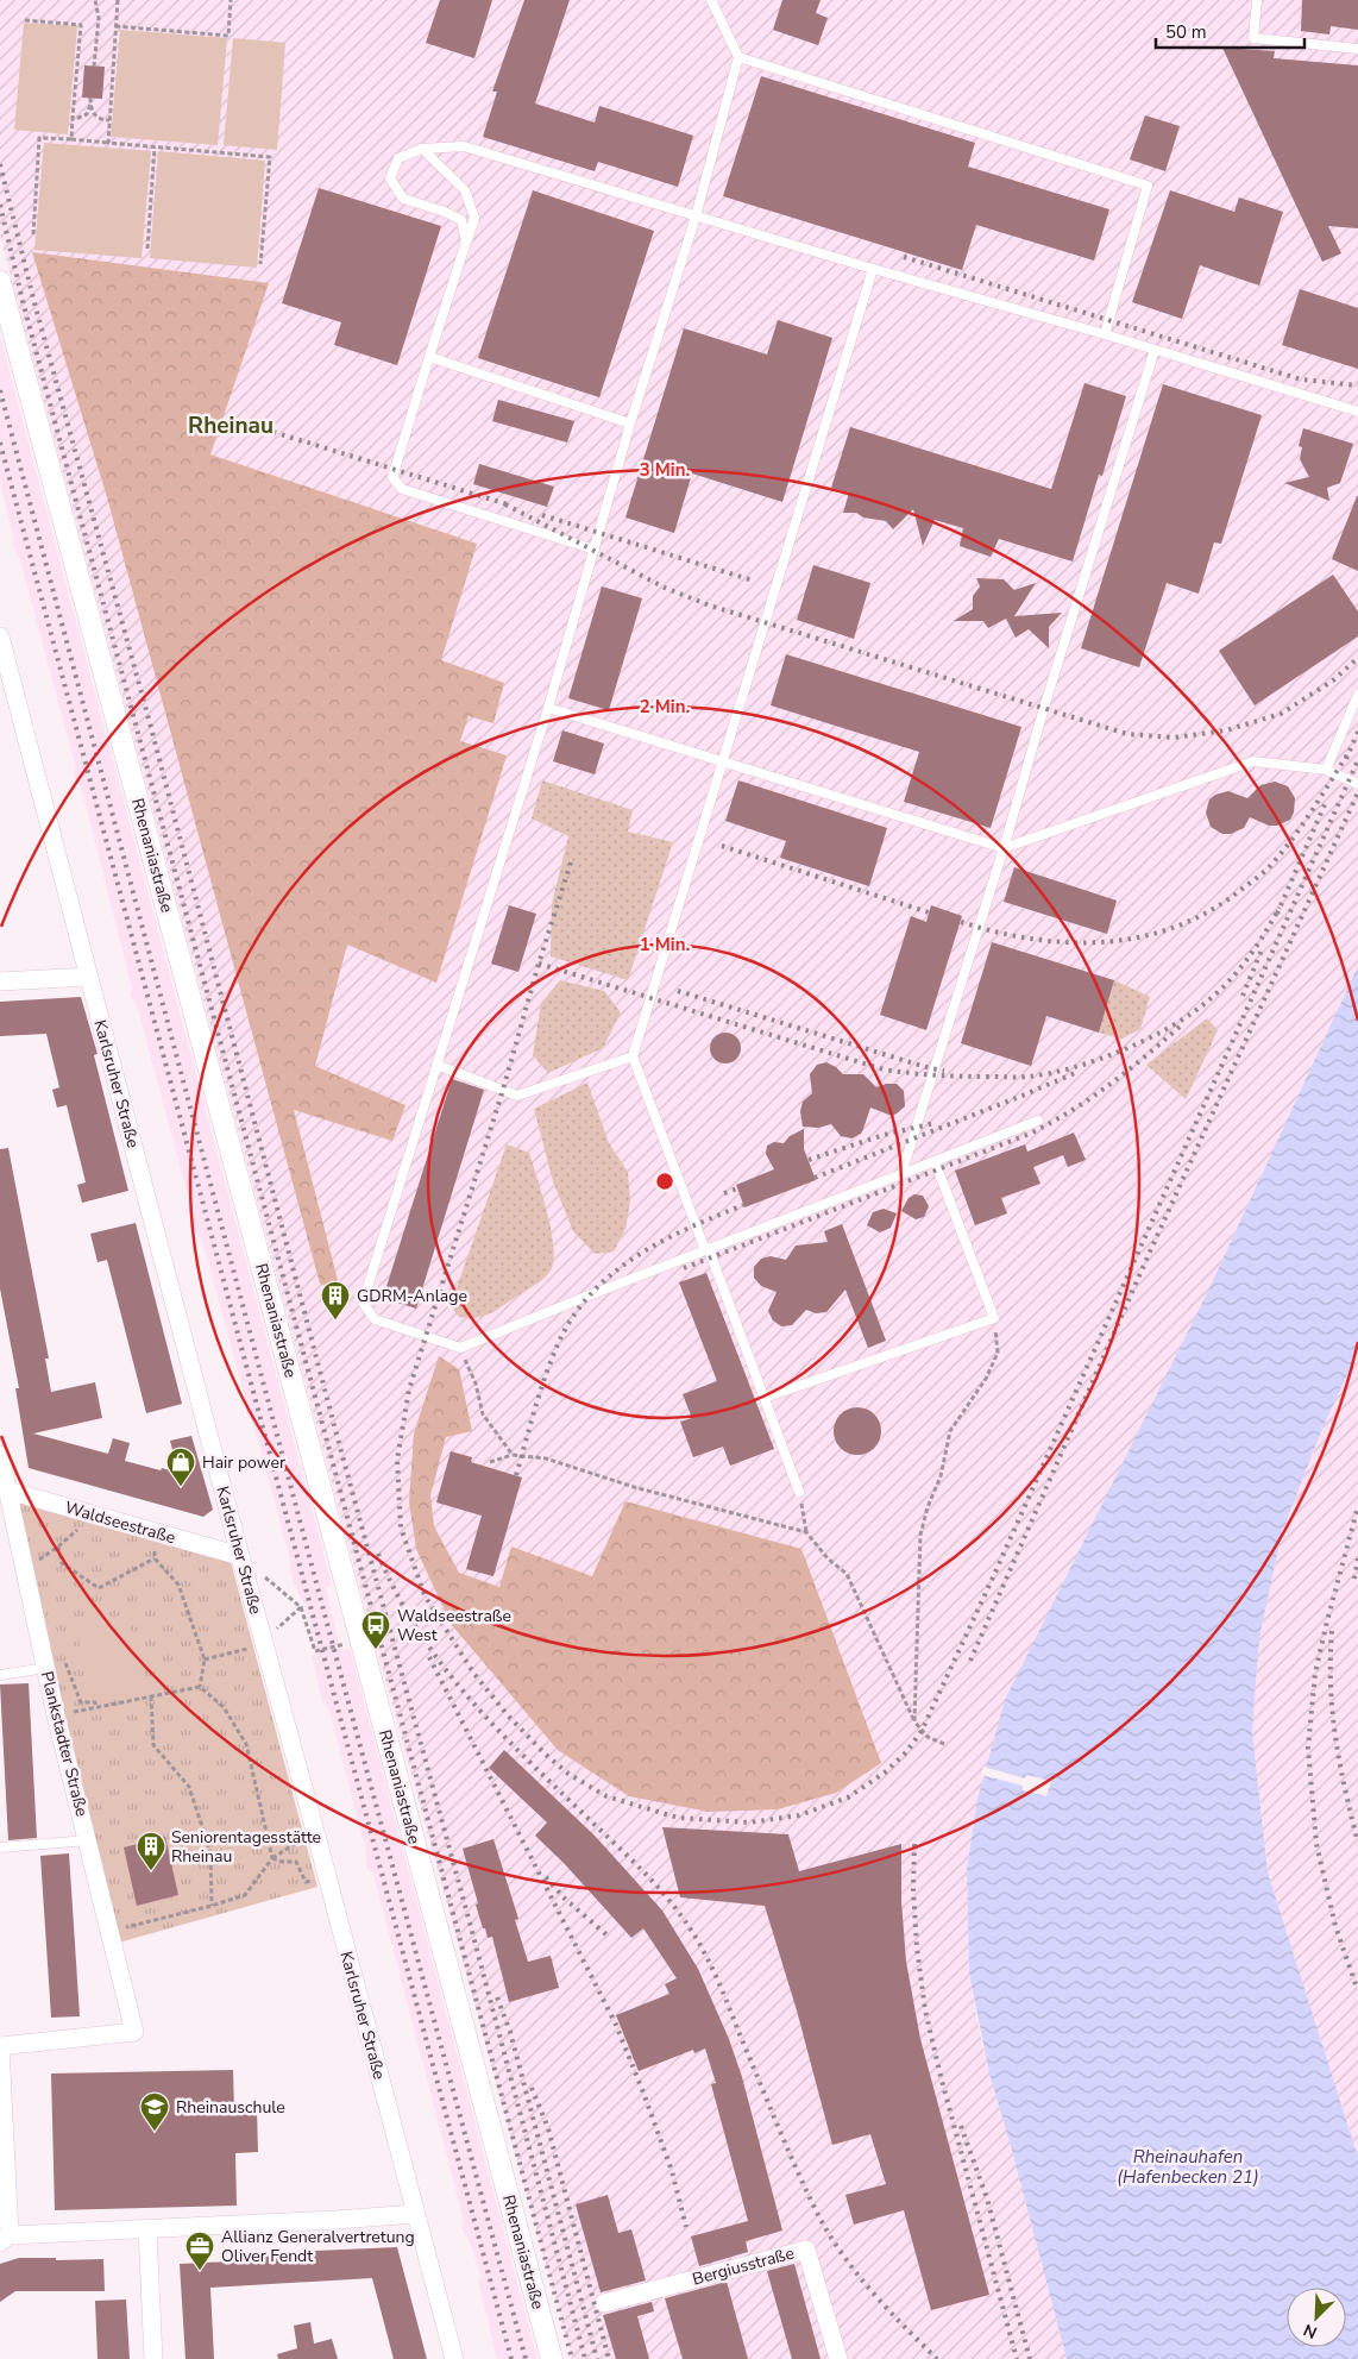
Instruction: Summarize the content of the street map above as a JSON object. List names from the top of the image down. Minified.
{"streets":{"street":["Rhenaniastraße","Karlsruher Straße","Waldseestraße","Plankstadter Straße","Bergiusstraße"]},"crossings":[["Karlsruher Straße","Waldseestraße"],["Waldseestraße","Plankstadter Straße"]],"districts":["Rheinau"],"water":["Rheinauhafen (Hafenbecken 21)"],"places":{"building":["GDRM-Anlage","Seniorentagesstätte Rheinau"],"shop":["Hair power"],"bus stop":["Waldseestraße West"],"school or university":["Rheinauschule"],"office":["Allianz Generalvertretung Oliver Fendt"]},"scale_bar":"50 m","north":"bottom left","rings":["3 Min.","2 Min.","1 Min."]}
